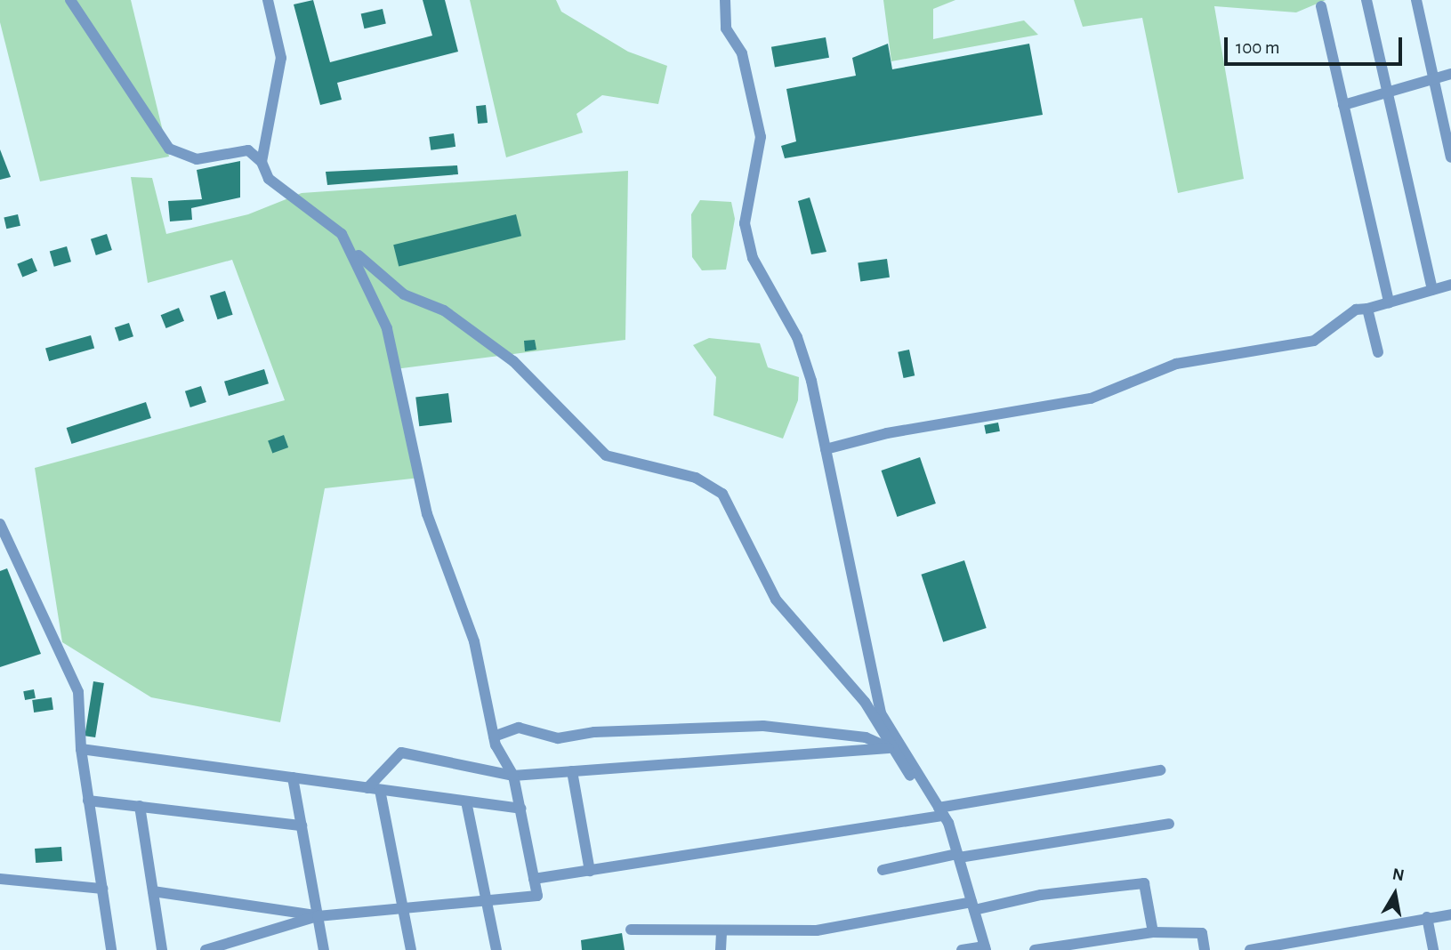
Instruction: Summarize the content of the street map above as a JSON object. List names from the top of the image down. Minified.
{"scale_bar":"100 m","north":"top"}
